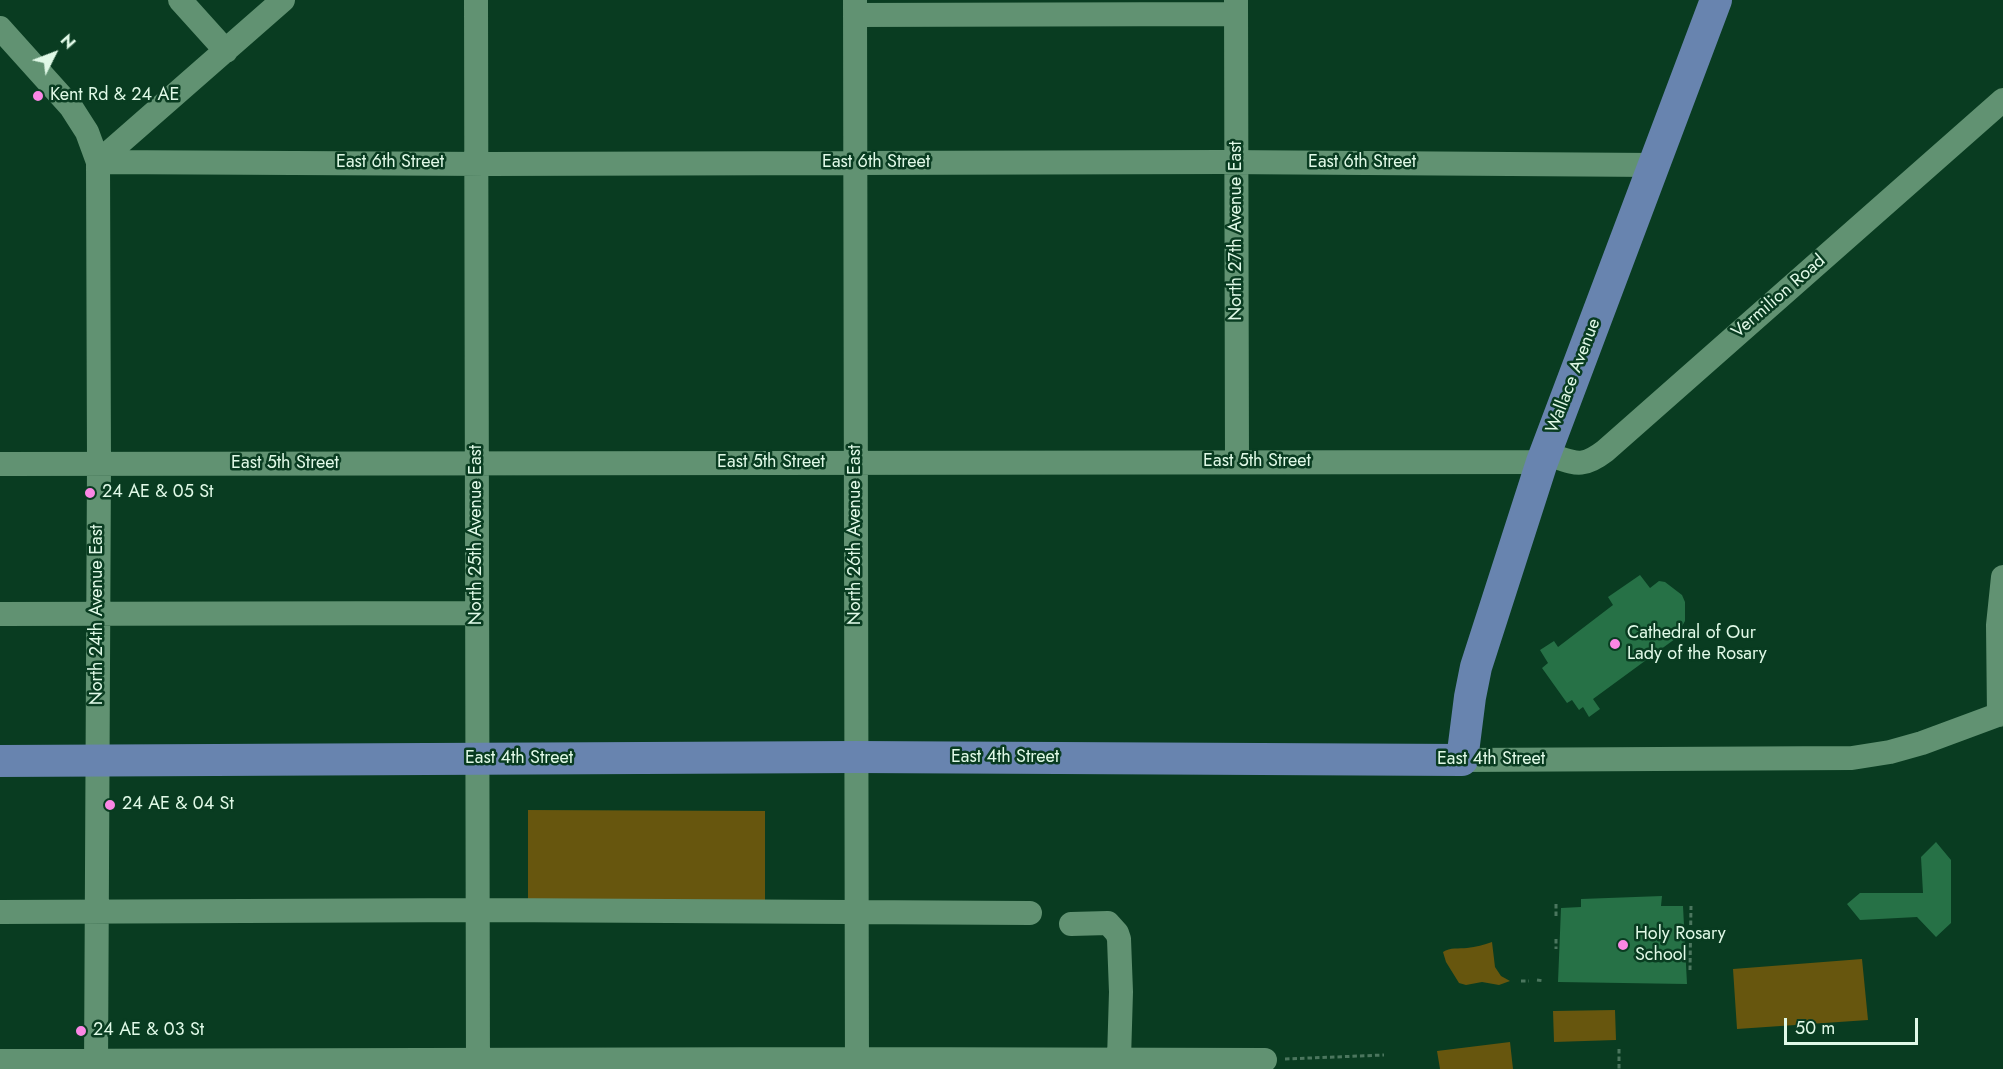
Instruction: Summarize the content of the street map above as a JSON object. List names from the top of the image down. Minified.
{"streets":{"main road":["Wallace Avenue","East 4th Street"],"street":["East 6th Street","North 27th Avenue East","Vermilion Road","East 5th Street","North 25th Avenue East","North 26th Avenue East","North 24th Avenue East"]},"crossings":[["East 6th Street","North 27th Avenue East"],["East 6th Street","Wallace Avenue"],["East 6th Street","North 25th Avenue East"],["East 6th Street","North 26th Avenue East"],["East 6th Street","North 24th Avenue East"],["North 27th Avenue East","East 5th Street"],["Vermilion Road","Wallace Avenue"],["Vermilion Road","East 5th Street"],["Wallace Avenue","East 5th Street"],["Wallace Avenue","East 4th Street"],["East 5th Street","North 25th Avenue East"],["East 5th Street","North 26th Avenue East"],["East 5th Street","North 24th Avenue East"],["North 25th Avenue East","East 4th Street"],["North 26th Avenue East","East 4th Street"],["North 24th Avenue East","East 4th Street"]],"places":["Kent Rd & 24 AE","24 AE & 05 St","Cathedral of Our Lady of the Rosary","24 AE & 04 St","Holy Rosary School","24 AE & 03 St"],"scale_bar":"50 m","north":"top right"}
